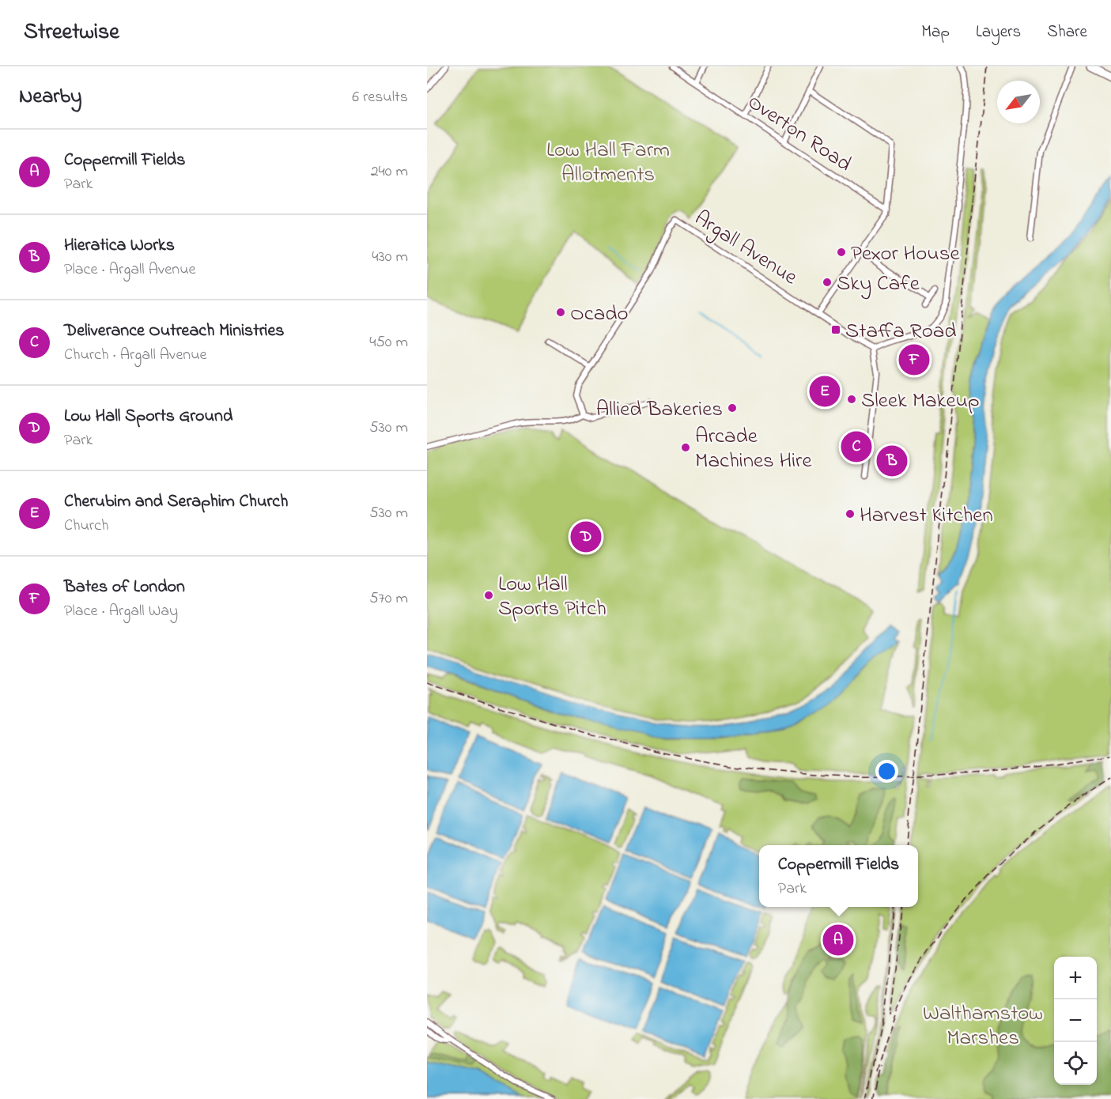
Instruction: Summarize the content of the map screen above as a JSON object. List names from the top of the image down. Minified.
{"streets":{"street":["Overton Road","Argall Avenue"]},"parks":["Low Hall Farm Allotments","Walthamstow Marshes"],"places":{"other":["Pexor House","Sky Cafe","Ocado","Sleek Makeup","Allied Bakeries","Arcade Machines Hire","Harvest Kitchen","Low Hall Sports Pitch"],"transit":["Staffa Road"]},"north":"bottom left","page":{"header":"Streetwise","nav":["Map","Layers","Share"],"heading":["Nearby","6 results"],"list":[{"mark":"A","name":"Coppermill Fields","note":"Park","value":"240 m"},{"mark":"B","name":"Hieratica Works","note":"Place · Argall Avenue","value":"430 m"},{"mark":"C","name":"Deliverance Outreach Ministries","note":"Church · Argall Avenue","value":"450 m"},{"mark":"D","name":"Low Hall Sports Ground","note":"Park","value":"530 m"},{"mark":"E","name":"Cherubim and Seraphim Church","note":"Church","value":"530 m"},{"mark":"F","name":"Bates of London","note":"Place · Argall Way","value":"570 m"}],"pins":["F","E","C","B","D","A"],"popup":["Coppermill Fields","Park"],"map_buttons":["+","−"]}}
